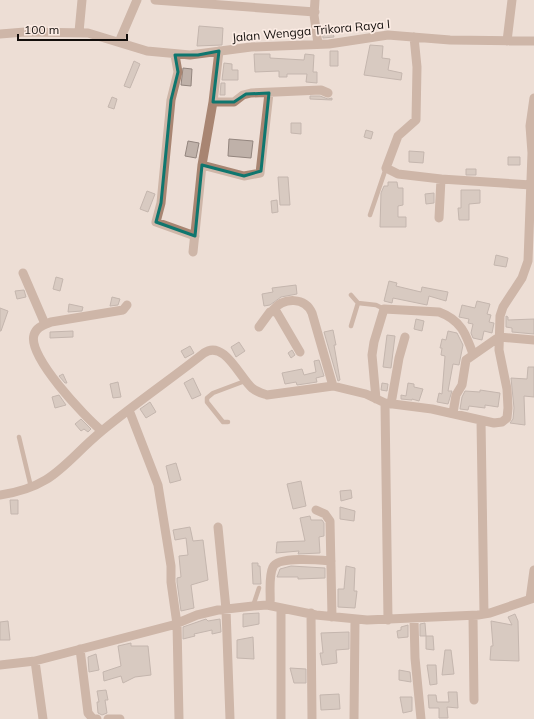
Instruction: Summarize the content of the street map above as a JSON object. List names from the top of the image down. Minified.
{"streets":{"street":["Jalan Wengga Trikora Raya I"]},"scale_bar":"100 m"}
